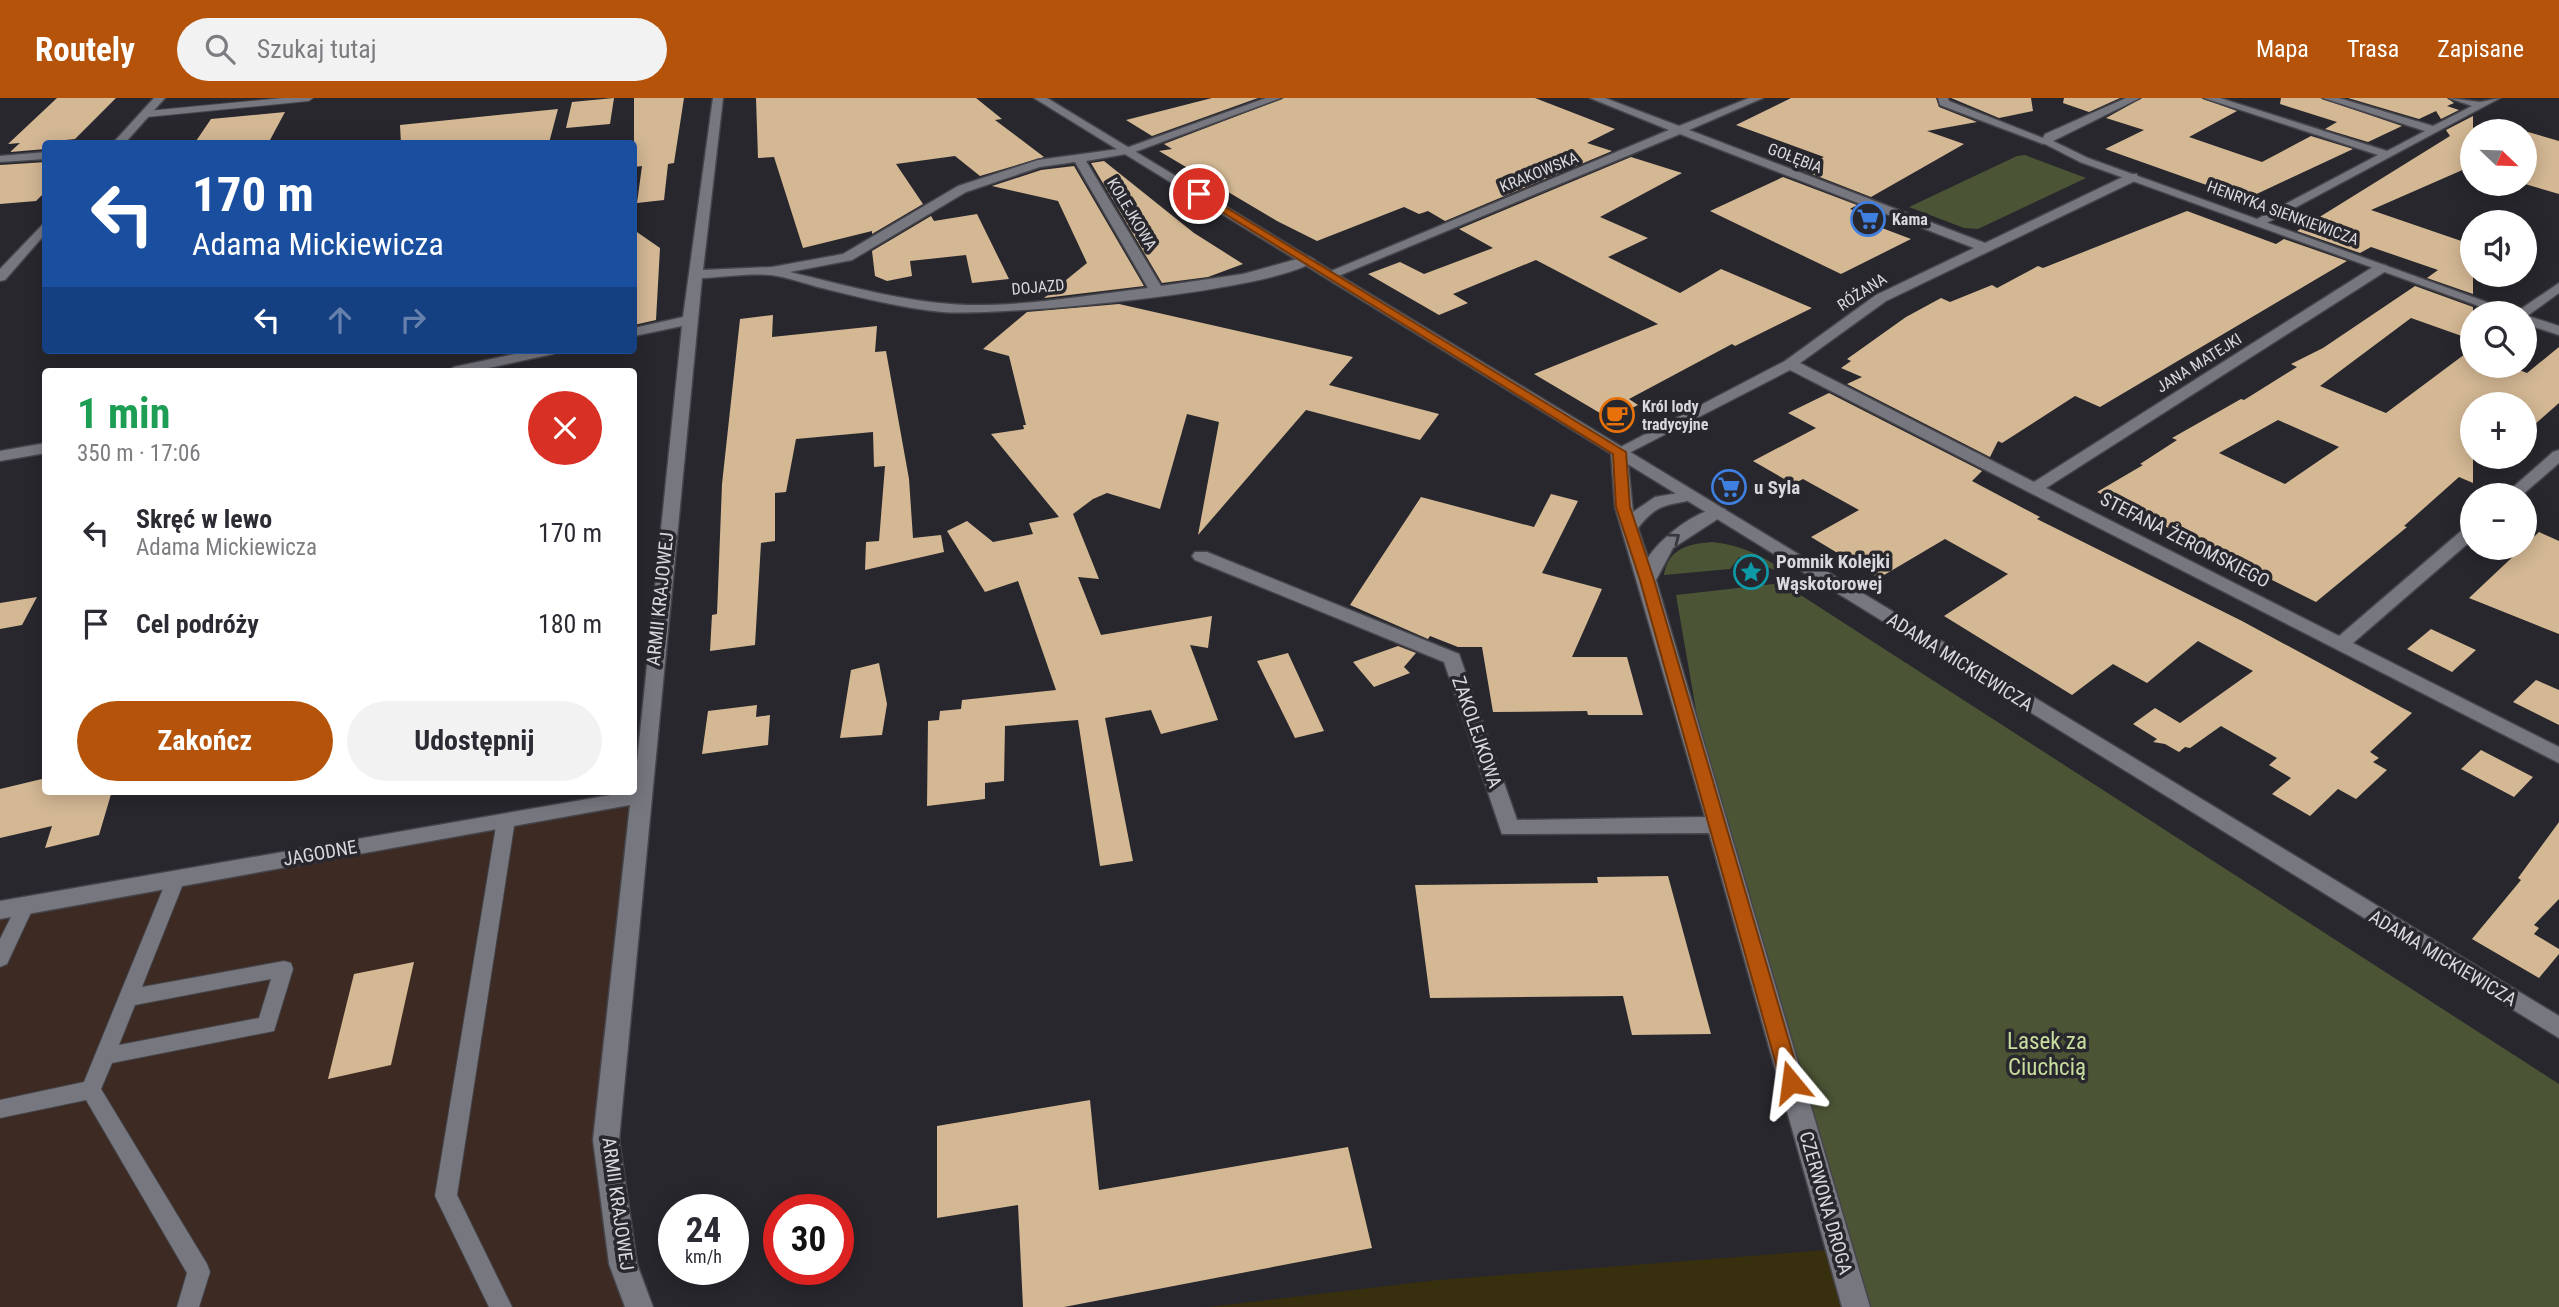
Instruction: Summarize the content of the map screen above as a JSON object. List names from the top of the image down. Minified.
{"streets":{"street":["GOŁĘBIA","KRAKOWSKA","HENRYKA SIENKIEWICZA","KOLEJKOWA","DOJAZD","RÓŻANA","JANA MATEJKI","STEFANA ŻEROMSKIEGO","ARMII KRAJOWEJ","ADAMA MICKIEWICZA","ZAKOLEJKOWA","JAGODNE","CZERWONA DROGA"]},"crossings":[["GOŁĘBIA","KRAKOWSKA"],["GOŁĘBIA","RÓŻANA"],["KRAKOWSKA","ADAMA MICKIEWICZA"],["HENRYKA SIENKIEWICZA","RÓŻANA"],["HENRYKA SIENKIEWICZA","JANA MATEJKI"],["KOLEJKOWA","DOJAZD"],["DOJAZD","ARMII KRAJOWEJ"],["DOJAZD","ADAMA MICKIEWICZA"],["RÓŻANA","STEFANA ŻEROMSKIEGO"],["RÓŻANA","ADAMA MICKIEWICZA"],["RÓŻANA","CZERWONA DROGA"],["JANA MATEJKI","STEFANA ŻEROMSKIEGO"],["ARMII KRAJOWEJ","JAGODNE"],["ADAMA MICKIEWICZA","CZERWONA DROGA"],["ZAKOLEJKOWA","CZERWONA DROGA"]],"parks":["Lasek za Ciuchcią"],"places":{"supermarket":["Kama","u Syla"],"cafe":["Król lody tradycyjne"],"place":["Pomnik Kolejki Wąskotorowej"]},"north":"bottom right","page":{"header":"Routely","search":"Szukaj tutaj","nav":["Mapa","Trasa","Zapisane"],"map_buttons":["+","−"],"turn":["170 m","Adama Mickiewicza"],"heading":["1 min","350 m · 17:06"],"list":[{"name":"Skręć w lewo","note":"Adama Mickiewicza","value":"170 m"},{"name":"Cel podróży","value":"180 m"}],"buttons":["Zakończ","Udostępnij"],"speed":"24 km/h","limit":"30"}}
